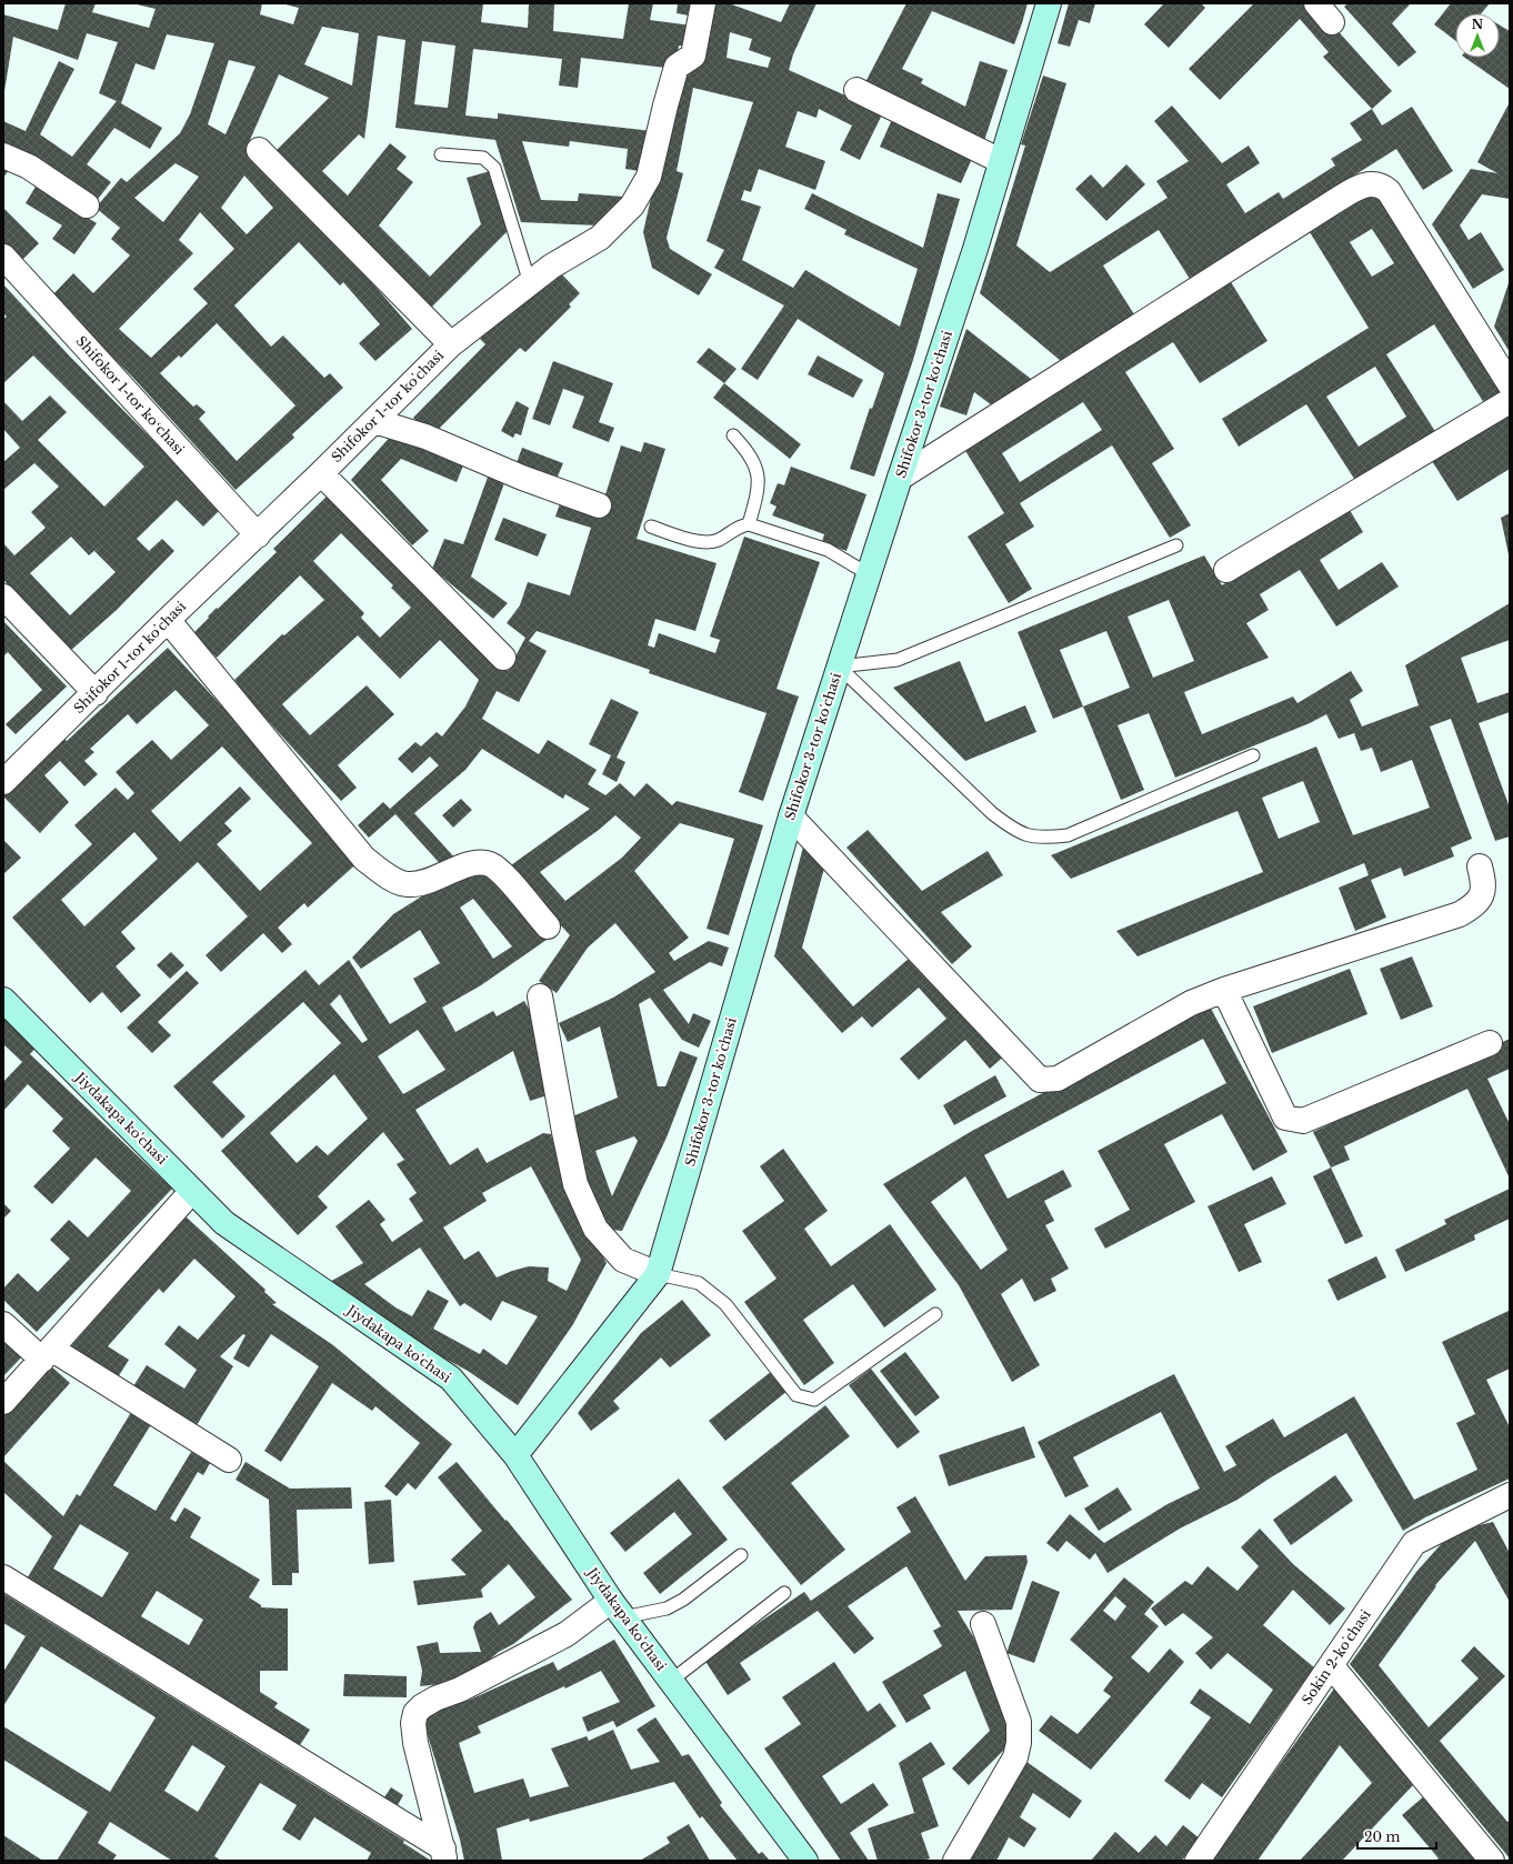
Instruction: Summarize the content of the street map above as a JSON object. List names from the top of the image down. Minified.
{"streets":{"street":["Shifokor 1-tor koʻchasi","Shifokor 3-tor koʼchasi","Shifokor 1-tor koʼchasi","Jiydakapa ko'chasi","Sokin 2-koʼchasi"]},"crossings":[["Shifokor 1-tor koʻchasi","Shifokor 1-tor koʼchasi"],["Shifokor 3-tor koʼchasi","Jiydakapa ko'chasi"]],"scale_bar":"20 m","north":"top"}
